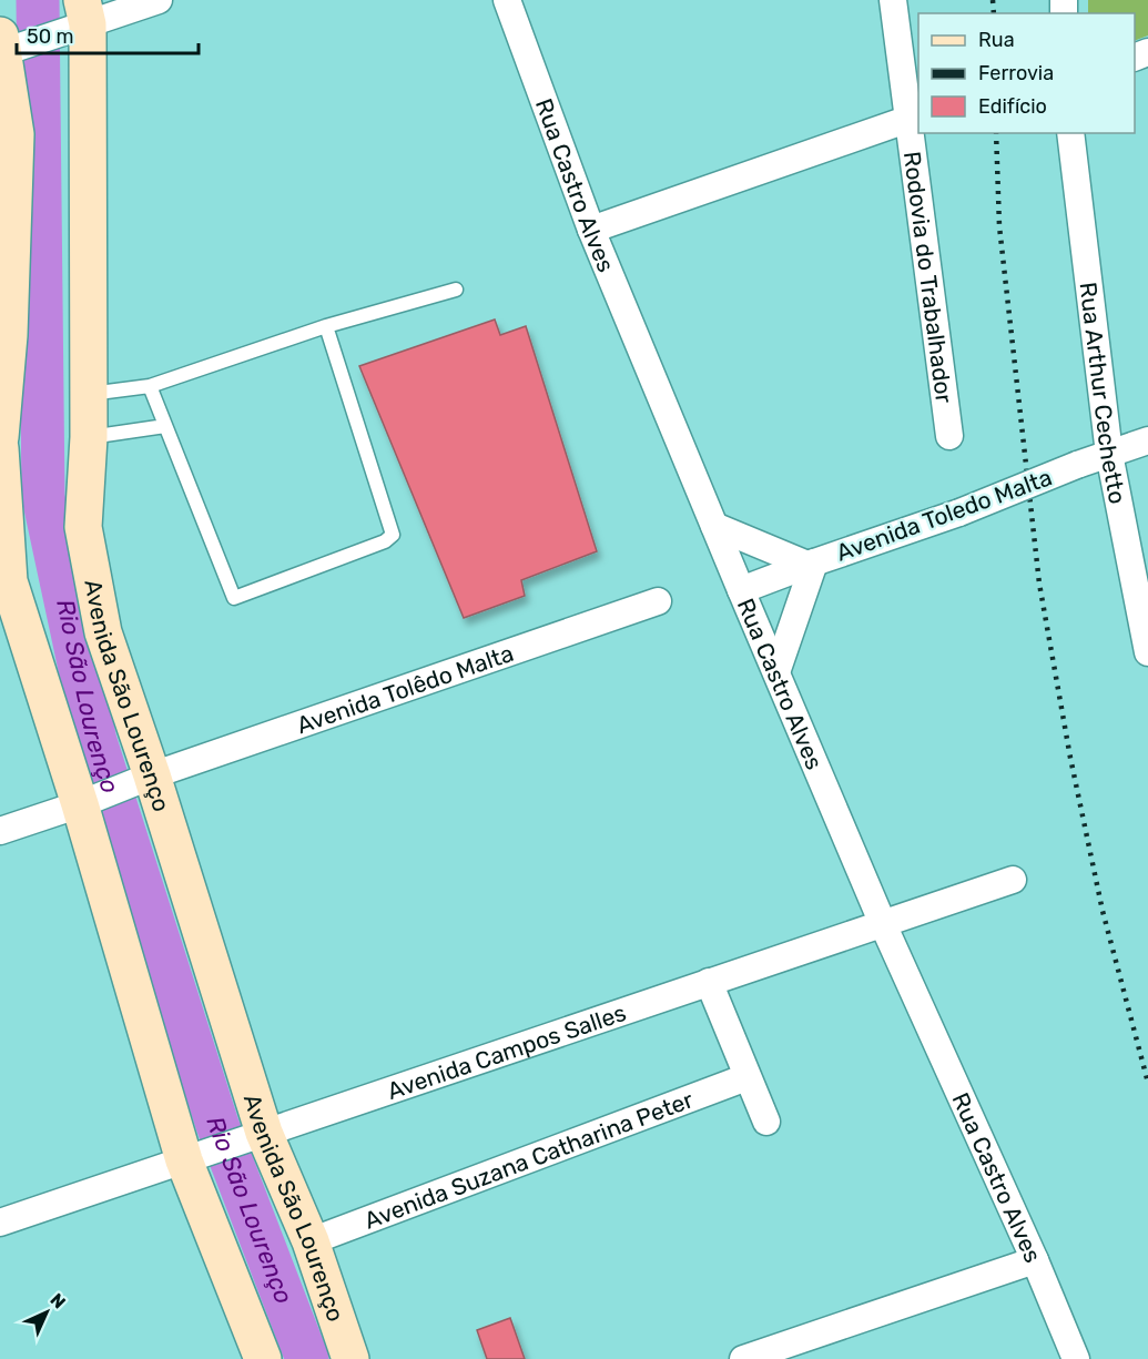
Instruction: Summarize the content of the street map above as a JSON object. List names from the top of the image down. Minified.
{"streets":{"main road":["Avenida São Lourenço"],"street":["Rua Castro Alves","Rodovia do Trabalhador","Rua Arthur Cechetto","Avenida Toledo Malta","Avenida Tolêdo Malta","Avenida Campos Salles","Avenida Suzana Catharina Peter"]},"crossings":[["Rua Castro Alves","Avenida Toledo Malta"],["Rua Castro Alves","Avenida Campos Salles"],["Rua Arthur Cechetto","Avenida Toledo Malta"],["Avenida Tolêdo Malta","Avenida São Lourenço"],["Avenida São Lourenço","Avenida Campos Salles"],["Avenida São Lourenço","Avenida Suzana Catharina Peter"]],"water":["Rio São Lourenço"],"legend":["Rua","Ferrovia","Edifício"],"scale_bar":"50 m","north":"top right"}
